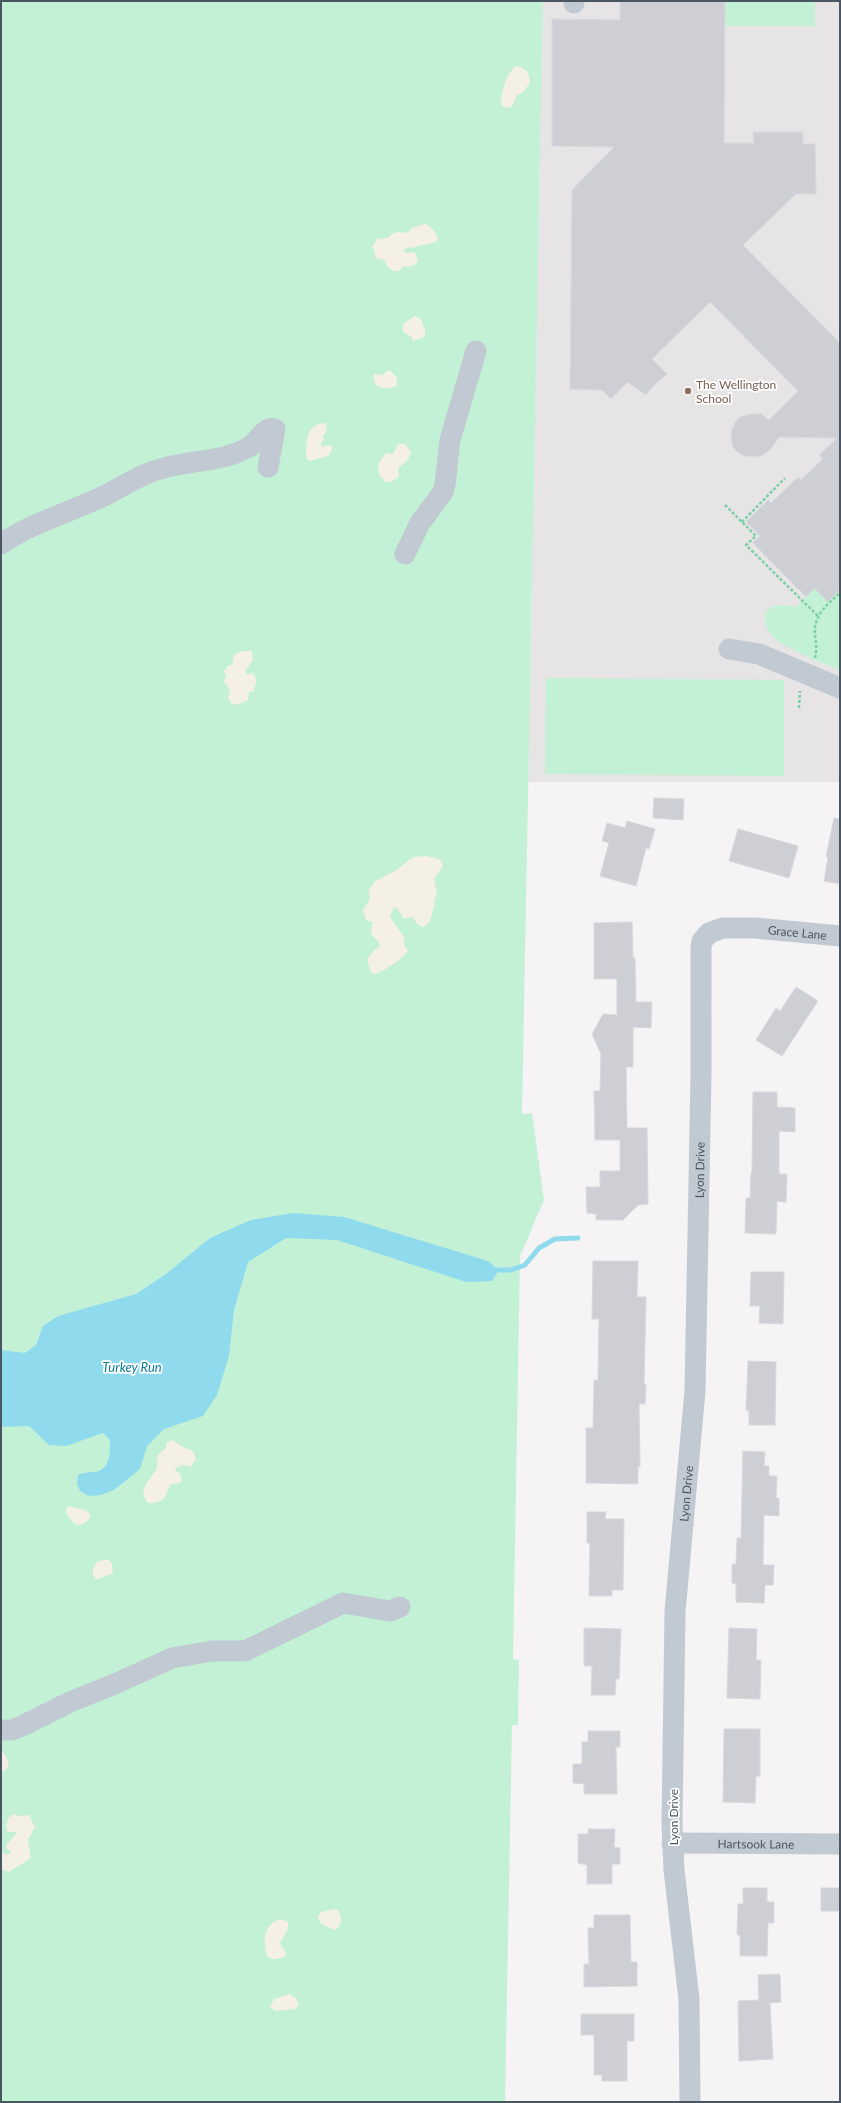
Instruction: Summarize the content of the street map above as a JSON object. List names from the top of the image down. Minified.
{"streets":{"street":["Grace Lane","Lyon Drive","Hartsook Lane"]},"crossings":[["Grace Lane","Lyon Drive"],["Lyon Drive","Hartsook Lane"]],"water":["Turkey Run"],"places":["The Wellington School"]}
